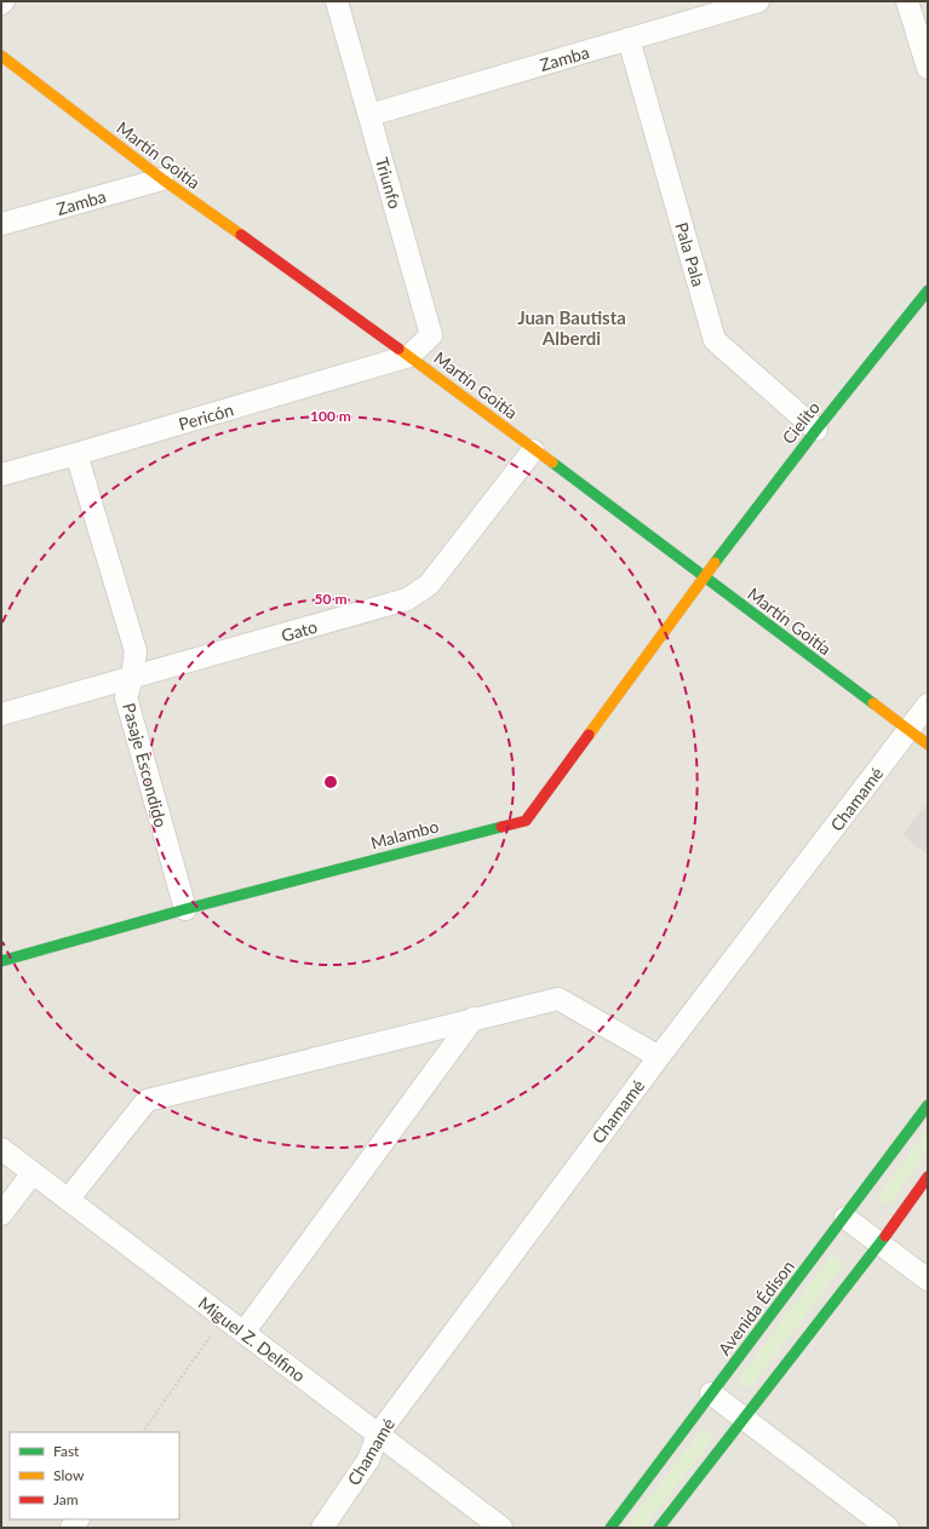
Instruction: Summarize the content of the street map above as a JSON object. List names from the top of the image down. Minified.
{"streets":{"street":["Zamba","Martín Goitía","Triunfo","Pala Pala","Pericón","Cielito","Gato","Pasaje Escondido","Chamamé","Malambo","Avenida Édison","Miguel Z. Delfino"]},"crossings":[["Zamba","Martín Goitía"],["Zamba","Triunfo"],["Zamba","Pala Pala"],["Martín Goitía","Triunfo"],["Martín Goitía","Pericón"],["Martín Goitía","Cielito"],["Martín Goitía","Gato"],["Martín Goitía","Chamamé"],["Martín Goitía","Malambo"],["Triunfo","Pericón"],["Pala Pala","Cielito"],["Pericón","Pasaje Escondido"],["Cielito","Malambo"],["Gato","Pasaje Escondido"],["Pasaje Escondido","Malambo"],["Chamamé","Miguel Z. Delfino"]],"districts":["Juan Bautista Alberdi"],"legend":["Fast","Slow","Jam"],"rings":["100 m","50 m"]}
